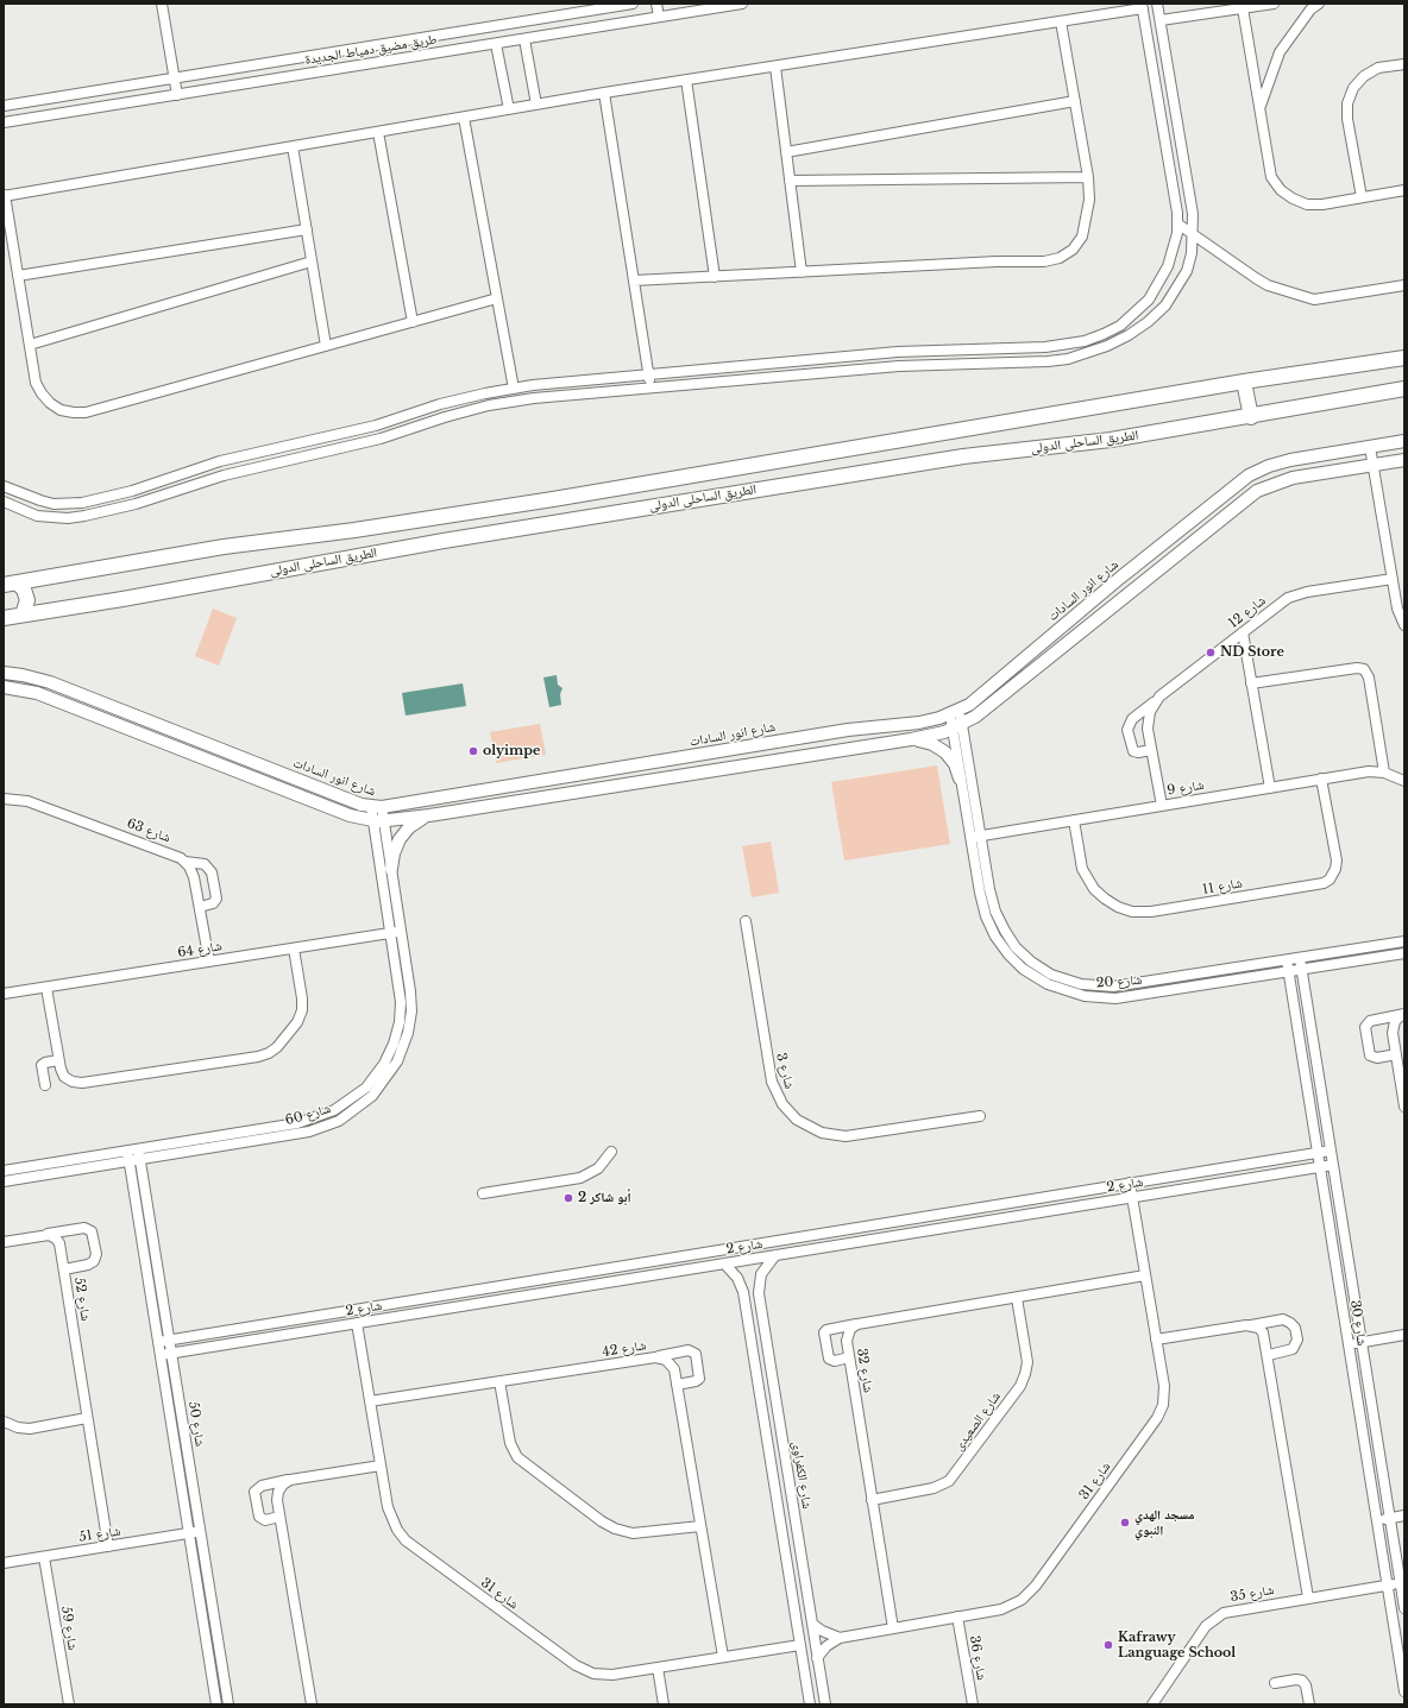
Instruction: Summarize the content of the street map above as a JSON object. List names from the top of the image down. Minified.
{"streets":{"highway":["الطريق الساحلى الدولى"],"main road":["شارع انور السادات"],"street":["طريق مضيق دمياط الجديدة","شارع 12","شارع 9","شارع 63","شارع 11","شارع 64","شارع 20","شارع 3","شارع 60","شارع 2","شارع 52","شارع 30","شارع 42","شارع 32","شارع الصعيدى","شارع 50","شارع الكفراوى","شارع 31","شارع 51","شارع 35","شارع 59","شارع 36"]},"crossings":[["شارع انور السادات","شارع 20"],["شارع انور السادات","شارع 60"],["شارع 12","شارع 9"],["شارع 9","شارع 11"],["شارع 9","شارع 20"],["شارع 64","شارع 60"],["شارع 20","شارع 30"],["شارع 60","شارع 50"],["شارع 2","شارع 30"],["شارع 2","شارع 50"],["شارع 2","شارع 31"],["شارع 52","شارع 51"],["شارع 30","شارع 35"],["شارع 42","شارع 31"],["شارع 32","شارع الصعيدى"],["شارع 32","شارع 31"],["شارع 50","شارع 51"],["شارع الكفراوى","شارع 31"],["شارع 31","شارع 36"],["شارع 51","شارع 59"]],"places":["ND Store","olyimpe","أبو شاكر 2","مسجد الهدي النبوي","Kafrawy Language School"]}
